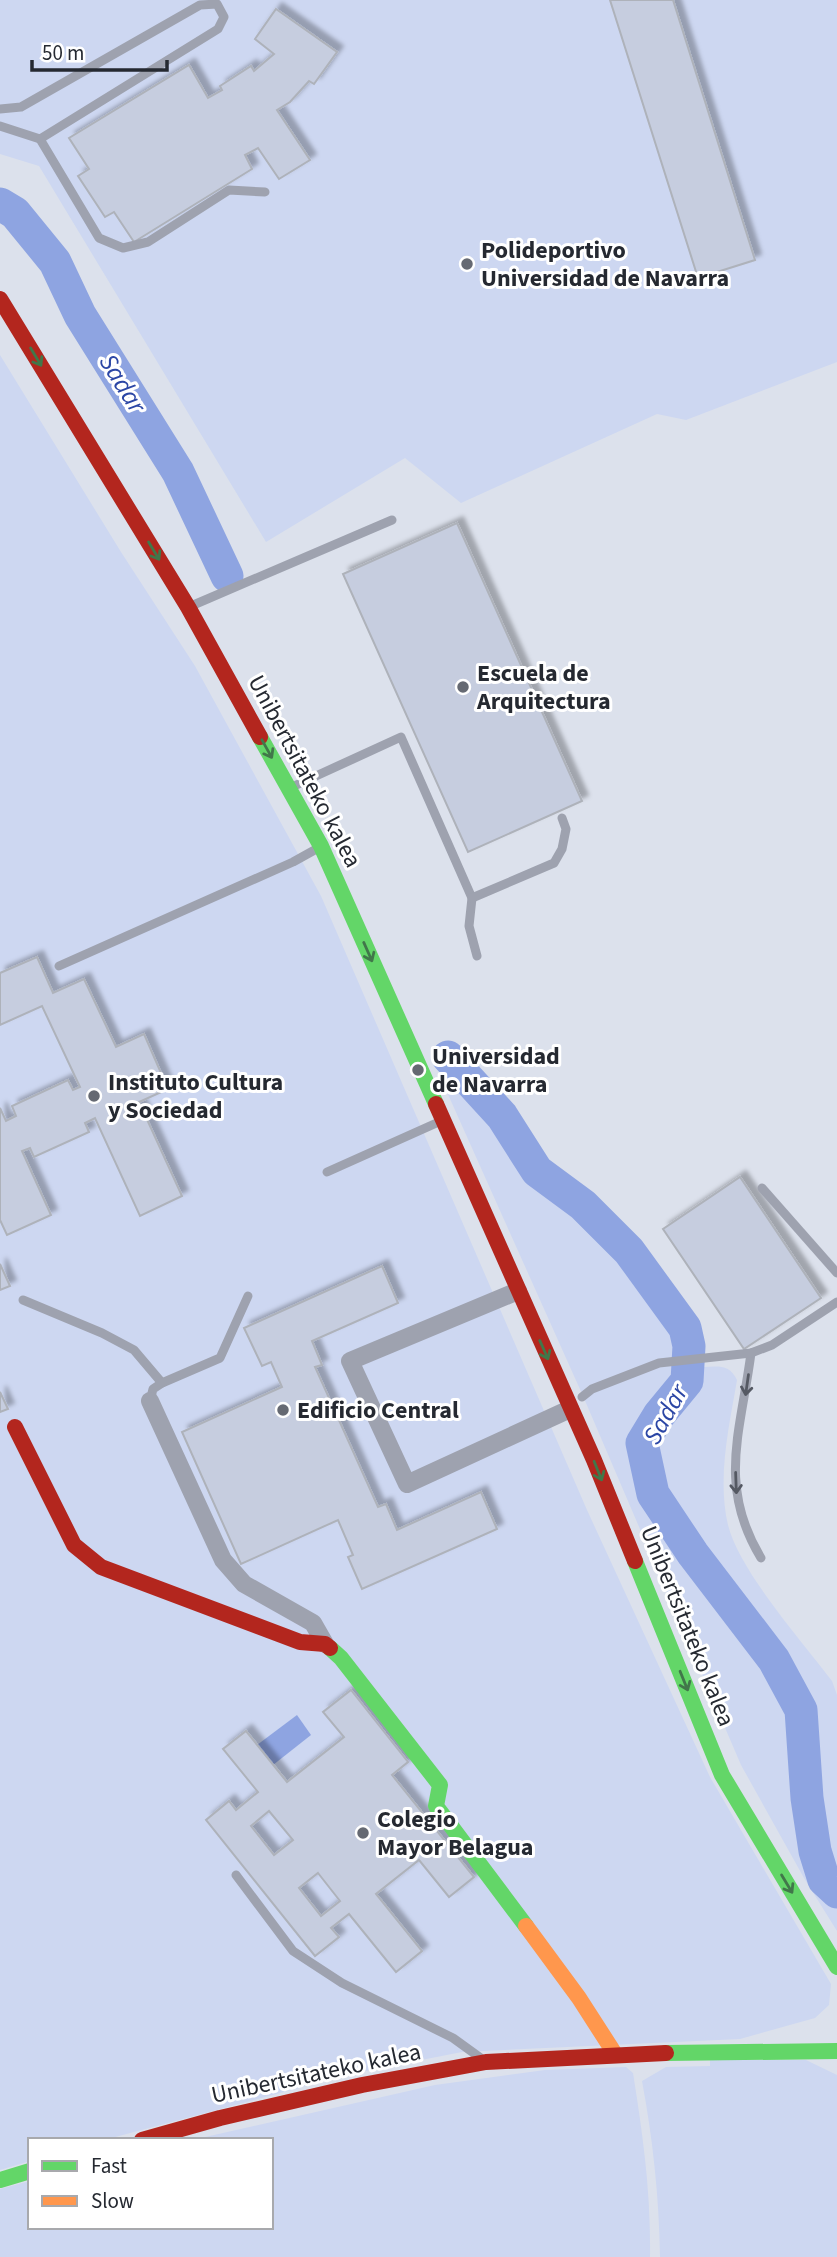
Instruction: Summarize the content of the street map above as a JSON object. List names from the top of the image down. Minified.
{"streets":{"street":["Unibertsitateko kalea"]},"one_way":["Unibertsitateko kalea"],"water":["Sadar"],"places":["Polideportivo Universidad de Navarra","Escuela de Arquitectura","Universidad de Navarra","Instituto Cultura y Sociedad","Edificio Central","Colegio Mayor Belagua"],"legend":["Fast","Slow"],"scale_bar":"50 m"}
